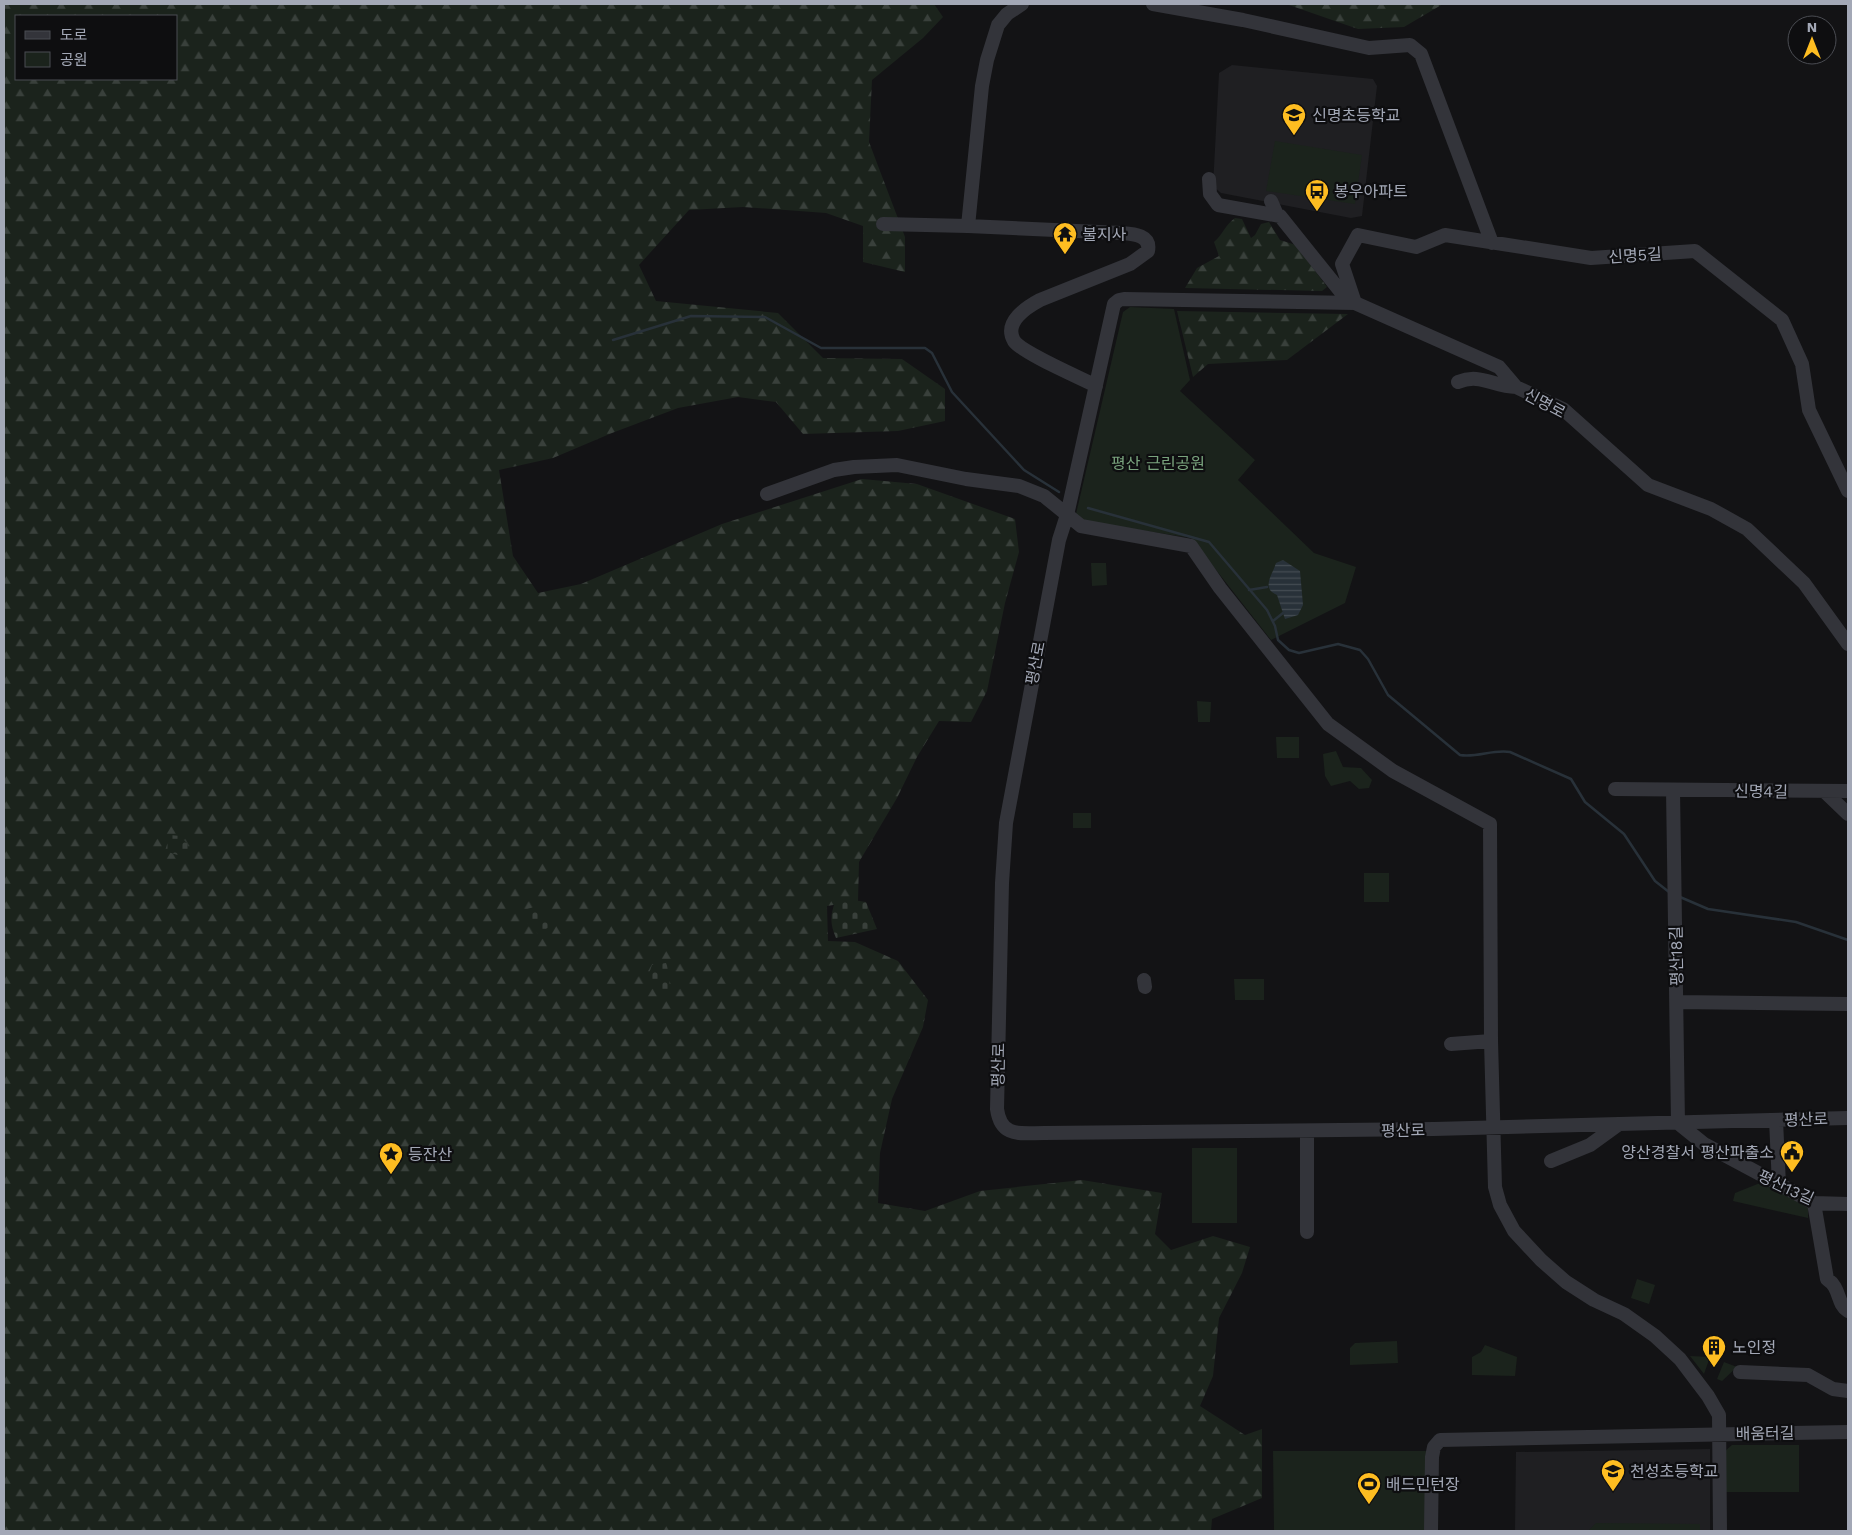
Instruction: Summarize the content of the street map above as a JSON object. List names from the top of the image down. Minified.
{"streets":{"street":["신명5길","신명로","평산로","신명4길","평산18길","평산13길","배움터길"]},"crossings":[["신명5길","신명로"],["평산로","평산18길"],["평산로","평산13길"],["신명4길","평산18길"],["평산18길","평산13길"]],"parks":["평산 근린공원"],"places":{"school or university":["신명초등학교","천성초등학교"],"bus stop":["봉우아파트"],"temple":["불지사"],"public building":["양산경찰서 평산파출소"],"place":["등잔산"],"building":["노인정"],"sports":["배드민턴장"]},"legend":["도로","공원"],"north":"top"}
